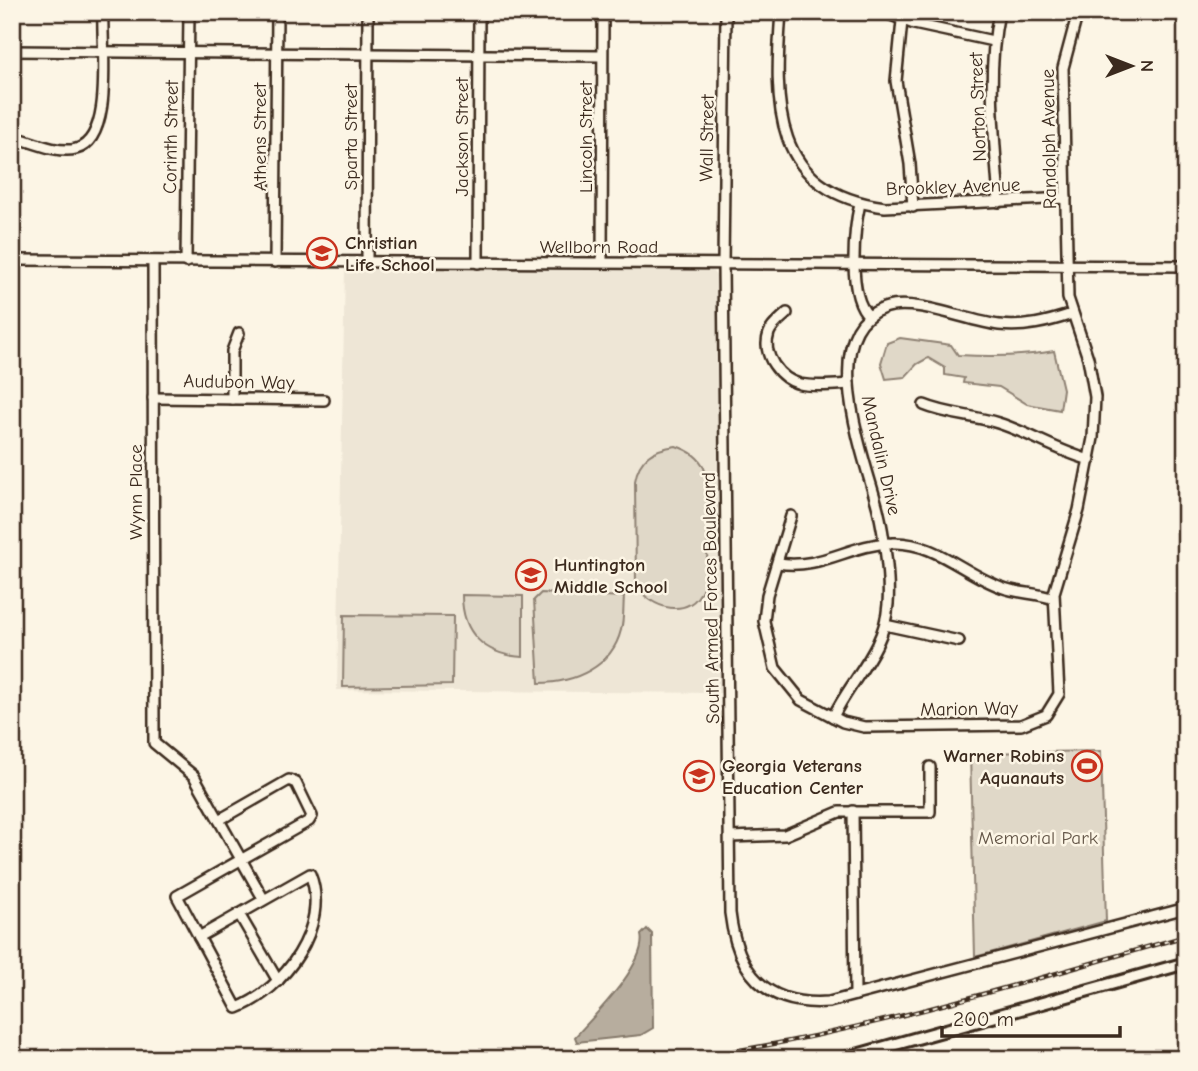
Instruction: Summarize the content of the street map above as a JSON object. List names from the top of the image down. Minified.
{"streets":{"street":["Norton Street","Corinth Street","Athens Street","Sparta Street","Jackson Street","Lincoln Street","Wall Street","Randolph Avenue","Brookley Avenue","Wellborn Road","Audubon Way","Mandalin Drive","Wynn Place","South Armed Forces Boulevard","Marion Way"]},"crossings":[["Norton Street","Brookley Avenue"],["Corinth Street","Wellborn Road"],["Athens Street","Wellborn Road"],["Sparta Street","Wellborn Road"],["Jackson Street","Wellborn Road"],["Lincoln Street","Wellborn Road"],["Wall Street","Wellborn Road"],["Wall Street","South Armed Forces Boulevard"],["Randolph Avenue","Brookley Avenue"],["Randolph Avenue","Wellborn Road"],["Randolph Avenue","Marion Way"],["Wellborn Road","Wynn Place"],["Wellborn Road","South Armed Forces Boulevard"],["Wellborn Road","Marion Way"],["Audubon Way","Wynn Place"],["Mandalin Drive","Marion Way"]],"parks":["Memorial Park"],"places":{"school or university":["Christian Life School","Huntington Middle School","Georgia Veterans Education Center"],"sports":["Warner Robins Aquanauts"]},"scale_bar":"200 m","north":"right"}
